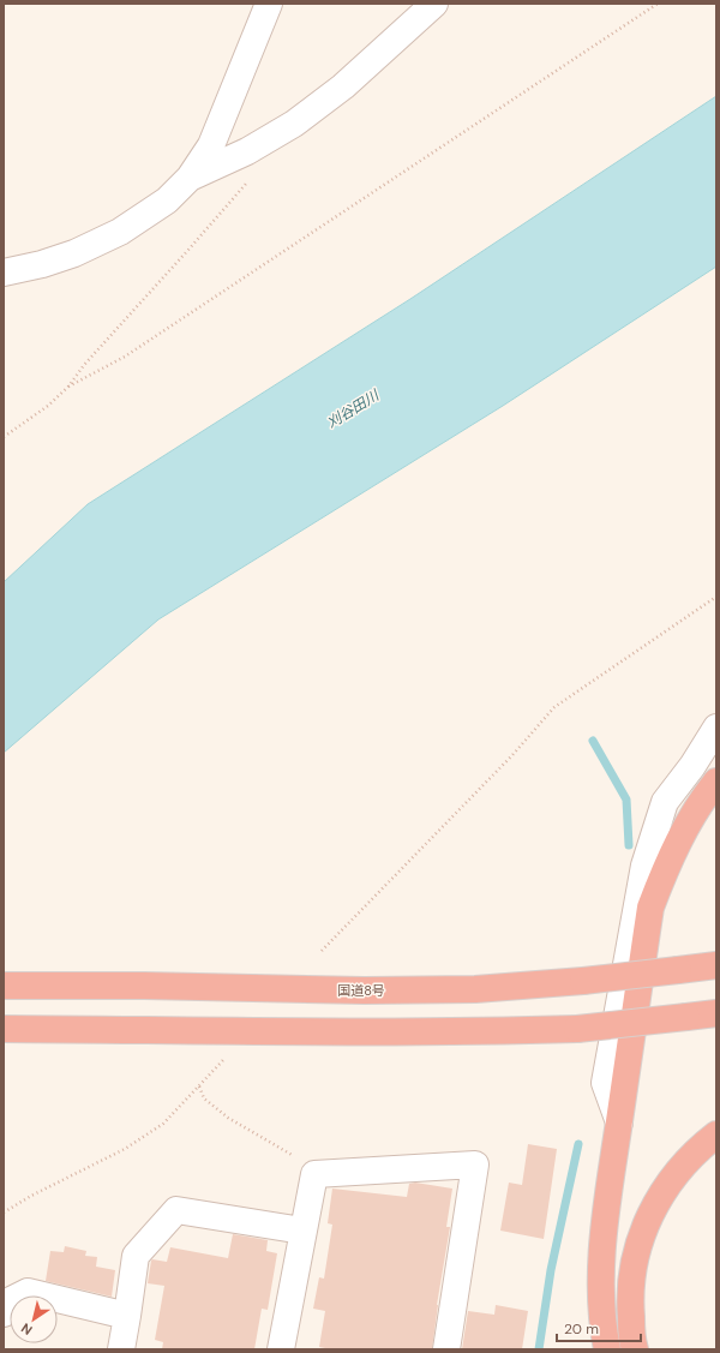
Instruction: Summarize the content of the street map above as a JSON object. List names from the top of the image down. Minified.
{"streets":{"highway":["国道8号"]},"water":["刈谷田川"],"scale_bar":"20 m","north":"bottom left"}
